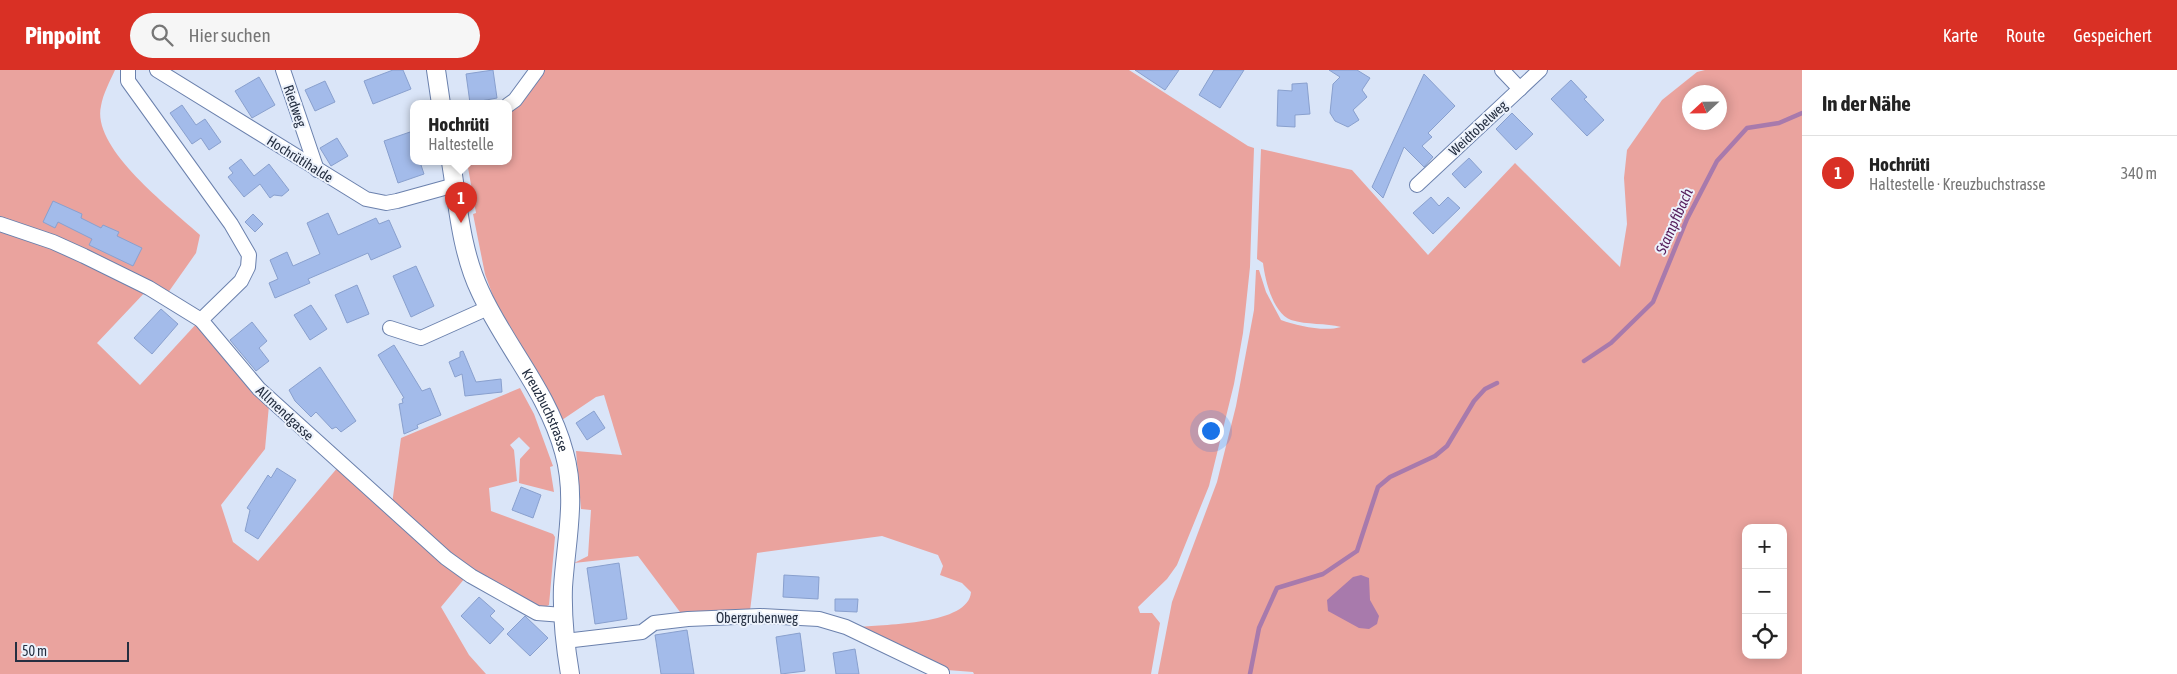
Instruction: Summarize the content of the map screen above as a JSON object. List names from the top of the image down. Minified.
{"streets":{"street":["Riedweg","Weidtobelweg","Hochrütihalde","Kreuzbuchstrasse","Allmendgasse","Obergrubenweg"]},"crossings":[["Riedweg","Hochrütihalde"],["Hochrütihalde","Kreuzbuchstrasse"],["Kreuzbuchstrasse","Allmendgasse"],["Kreuzbuchstrasse","Obergrubenweg"]],"water":["Stampfibach"],"scale_bar":"50 m","north":"left","page":{"header":"Pinpoint","search":"Hier suchen","nav":["Karte","Route","Gespeichert"],"heading":"In der Nähe","popup":["Hochrüti","Haltestelle"],"list":[{"mark":"1","name":"Hochrüti","note":"Haltestelle · Kreuzbuchstrasse","value":"340 m"}],"pins":"1","map_buttons":["+","−"],"scale":"50 m"}}
